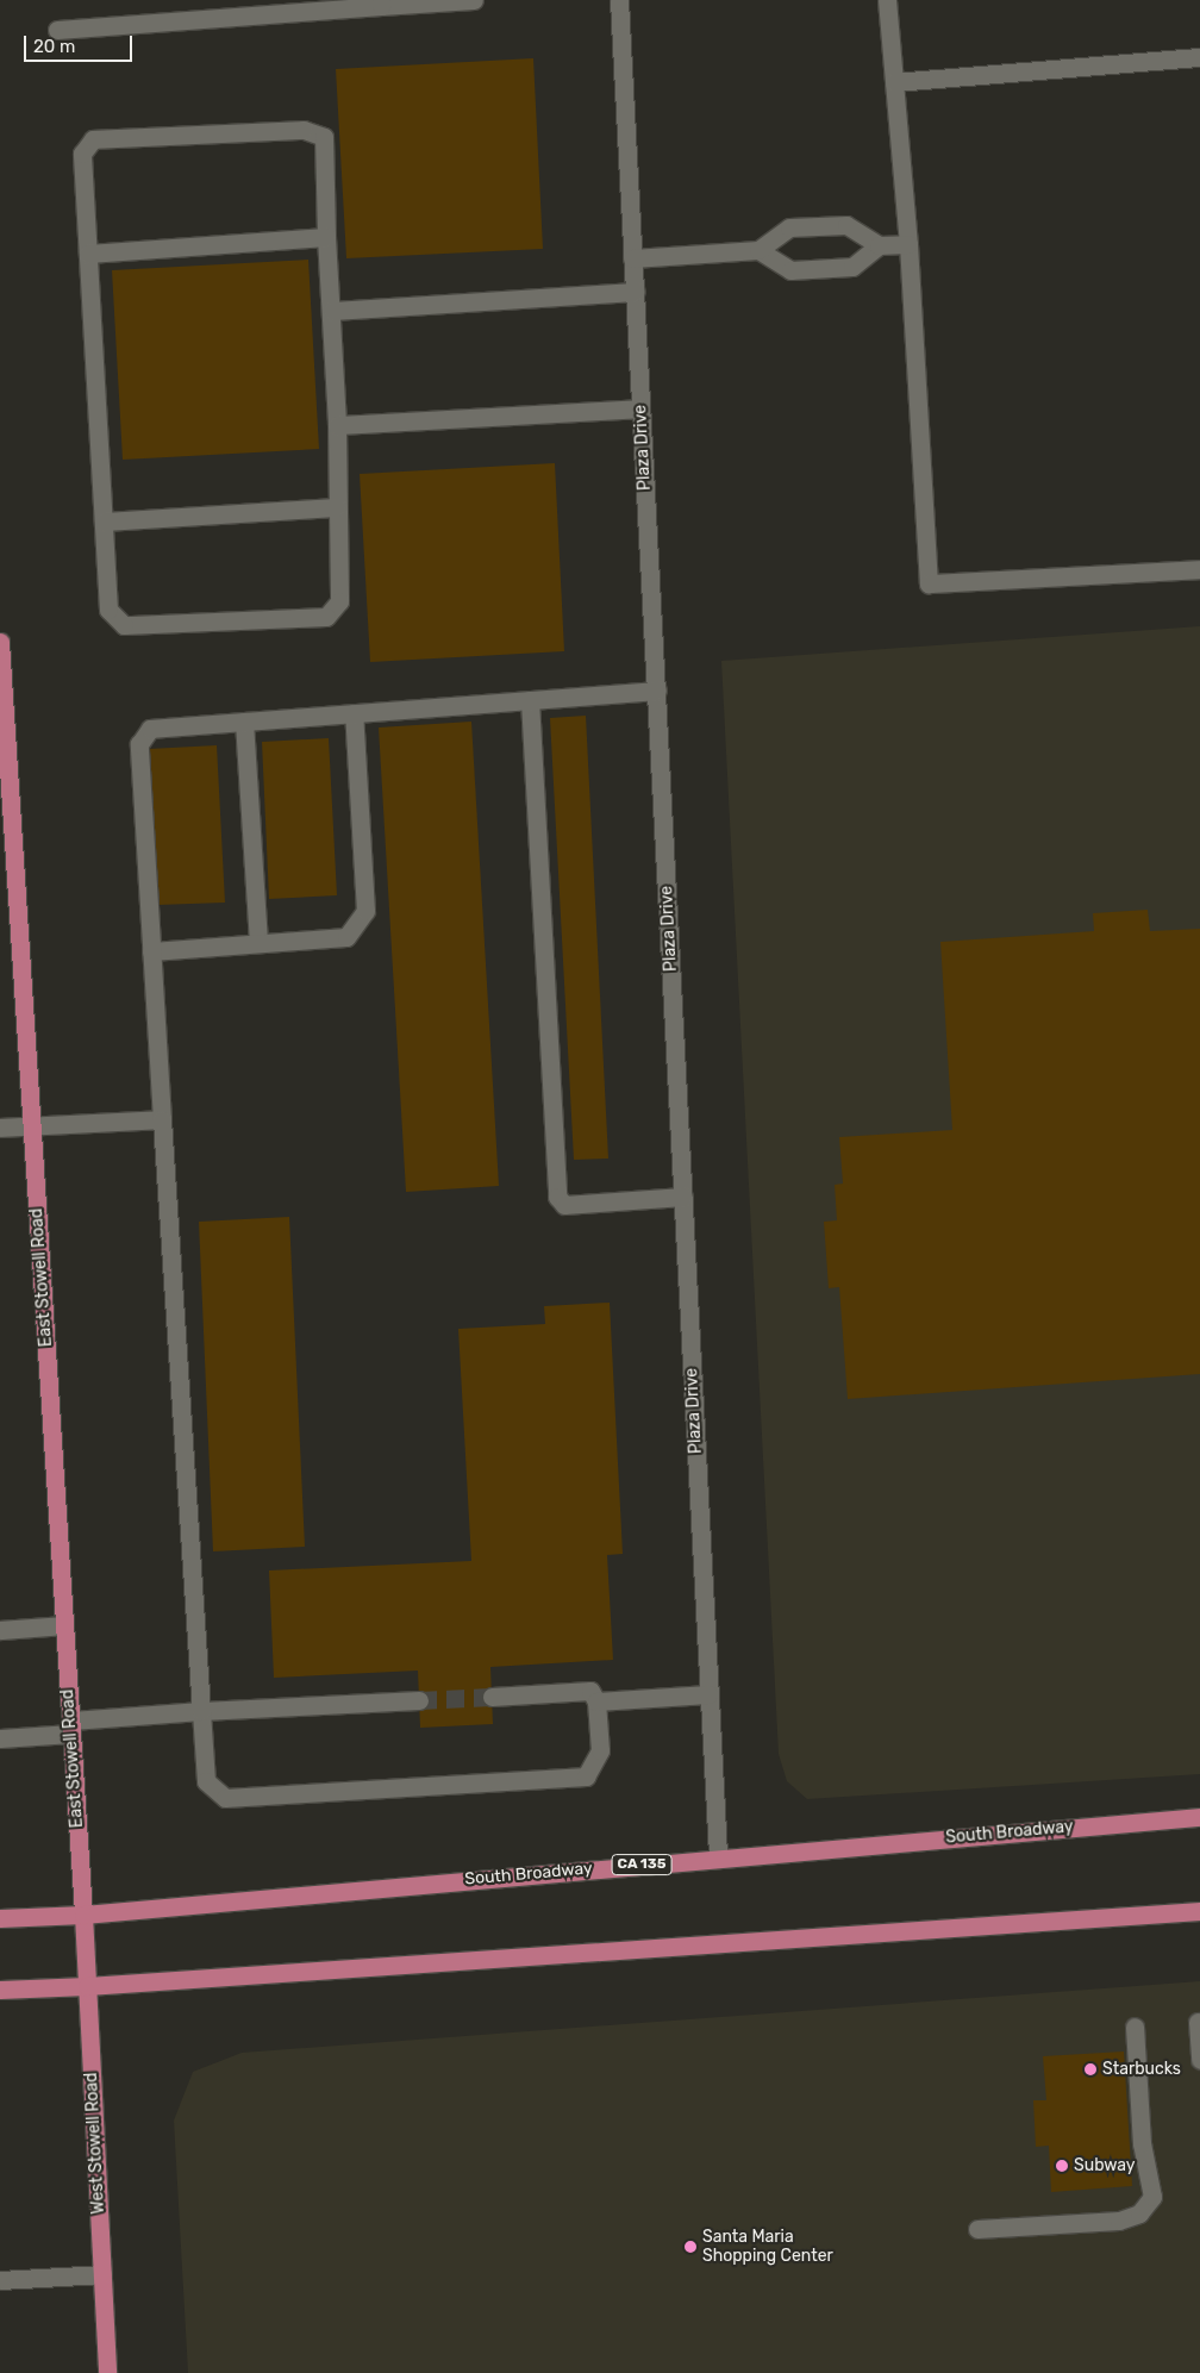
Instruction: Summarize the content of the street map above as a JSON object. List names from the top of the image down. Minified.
{"streets":{"main road":["East Stowell Road","South Broadway","CA 135","West Stowell Road"],"street":["Plaza Drive"]},"crossings":[["Plaza Drive","South Broadway"],["East Stowell Road","South Broadway"],["East Stowell Road","West Stowell Road"],["South Broadway","West Stowell Road"]],"places":["Starbucks","Subway","Santa Maria Shopping Center"],"scale_bar":"20 m"}
